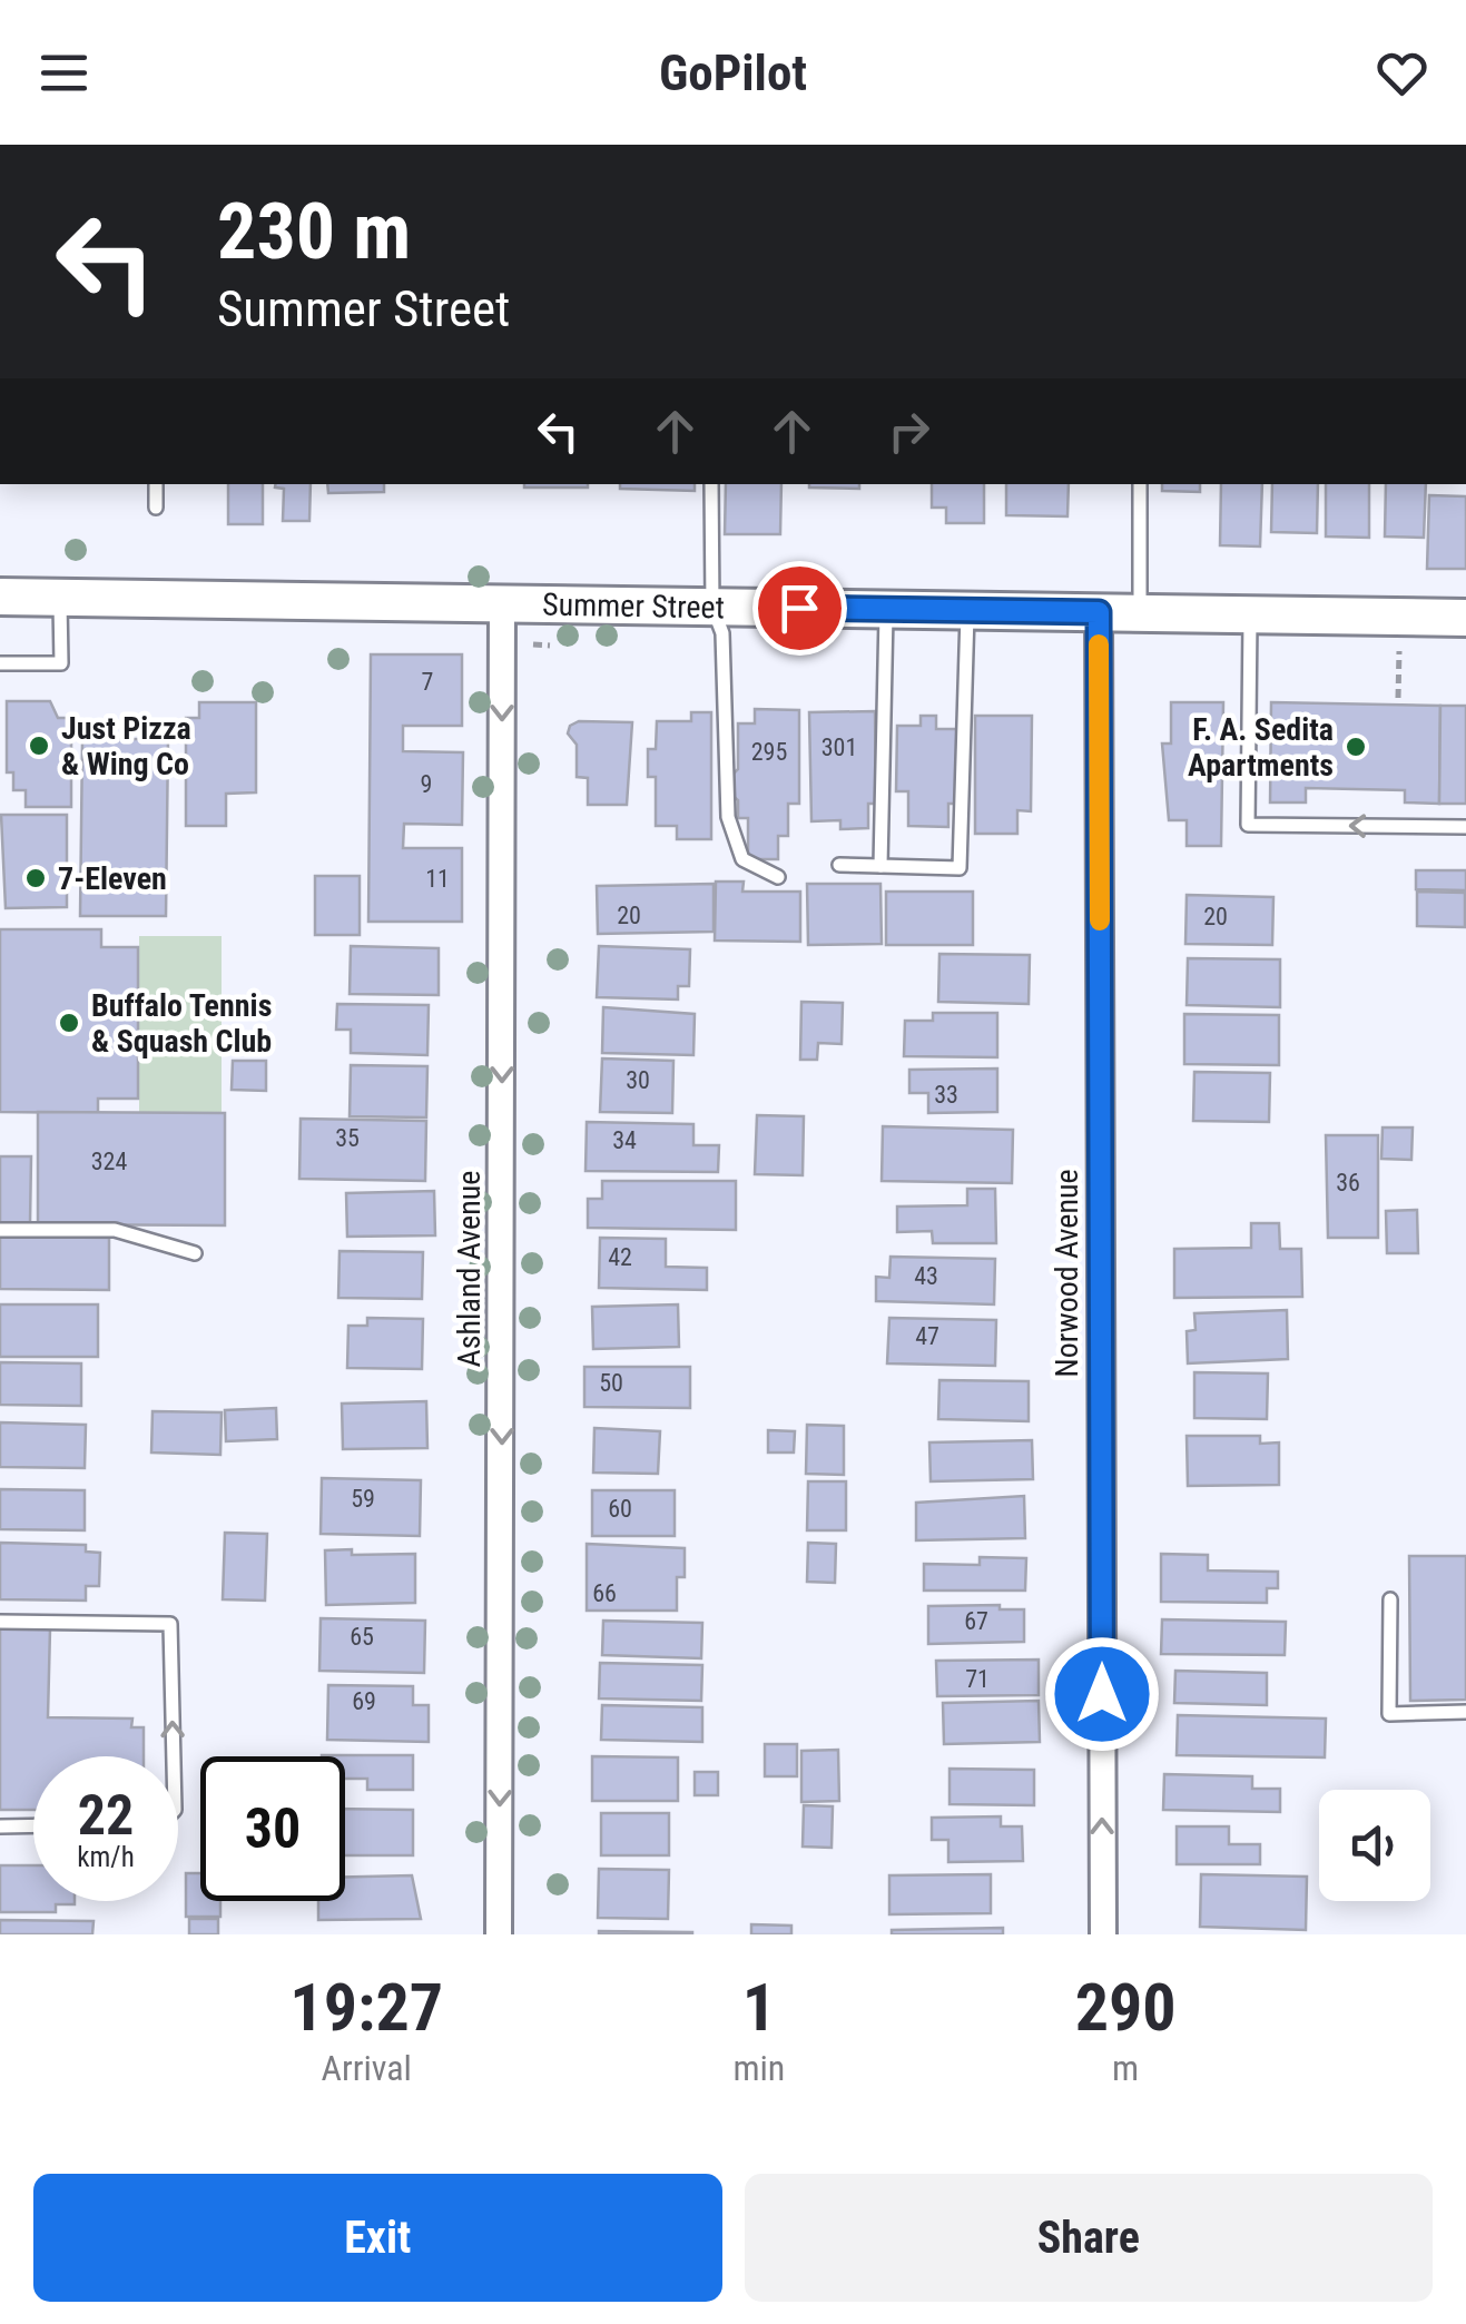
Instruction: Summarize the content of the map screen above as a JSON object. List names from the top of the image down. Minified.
{"streets":{"street":["Summer Street","Ashland Avenue","Norwood Avenue"]},"crossings":[["Summer Street","Ashland Avenue"],["Summer Street","Norwood Avenue"]],"one_way":["Ashland Avenue","Norwood Avenue"],"places":["Just Pizza & Wing Co","F. A. Sedita Apartments","7-Eleven","Buffalo Tennis & Squash Club"],"house_numbers":["7","301","295","9","11","20","20","30","33","35","34","324","36","42","43","47","50","59","60","66","67","65","71","69"],"page":{"header":"GoPilot","turn":["230 m","Summer Street"],"speed":"22 km/h","limit":"30","eta":["19:27","Arrival","1","min","290","m"],"buttons":["Exit","Share"]}}
